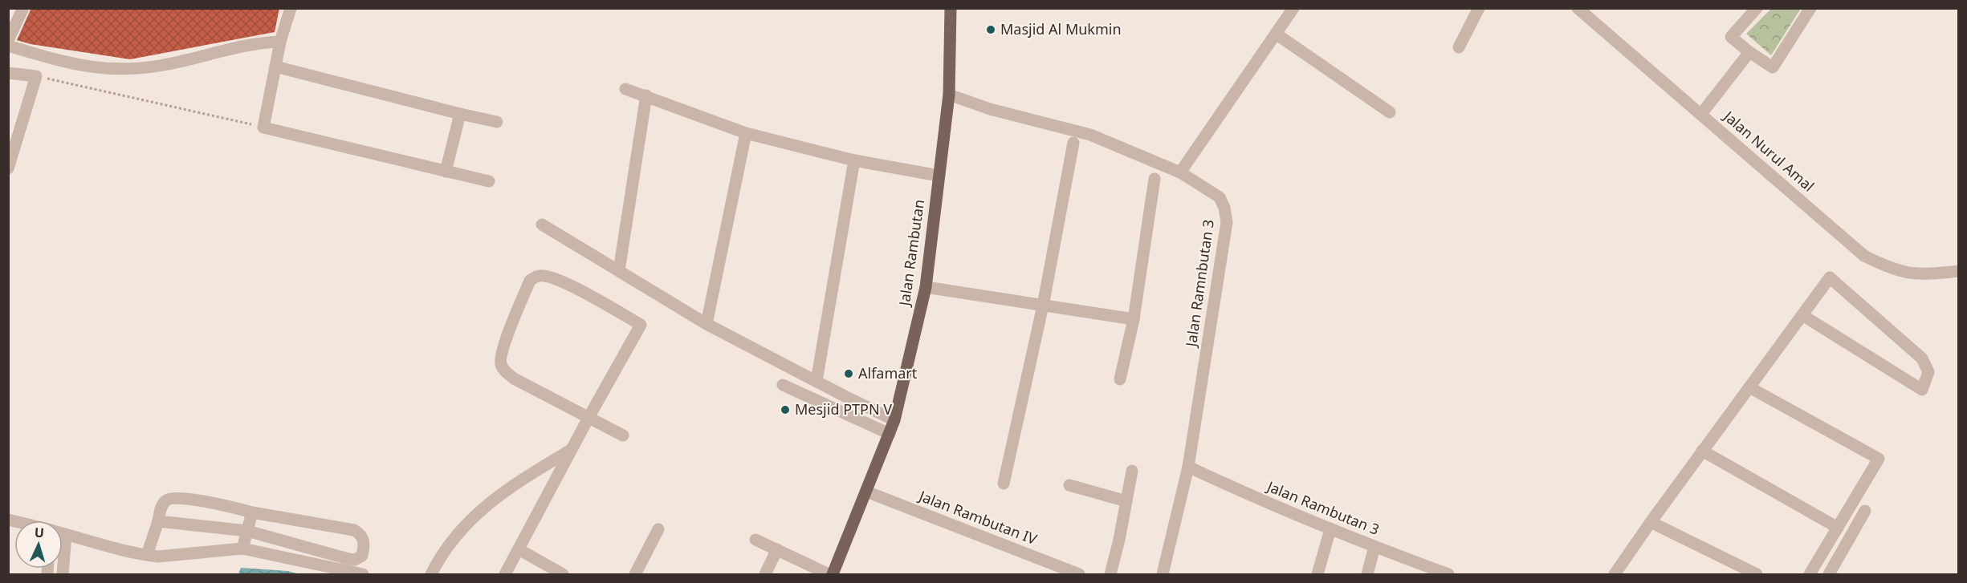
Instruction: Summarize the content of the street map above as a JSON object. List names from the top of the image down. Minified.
{"streets":{"main road":["Jalan Rambutan"],"street":["Jalan Nurul Amal","Jalan Ramnbutan 3","Jalan Rambutan 3","Jalan Rambutan IV"]},"crossings":[["Jalan Rambutan","Jalan Ramnbutan 3"],["Jalan Rambutan","Jalan Rambutan IV"],["Jalan Ramnbutan 3","Jalan Rambutan 3"]],"places":["Masjid Al Mukmin","Alfamart","Mesjid PTPN V"],"north":"top"}
